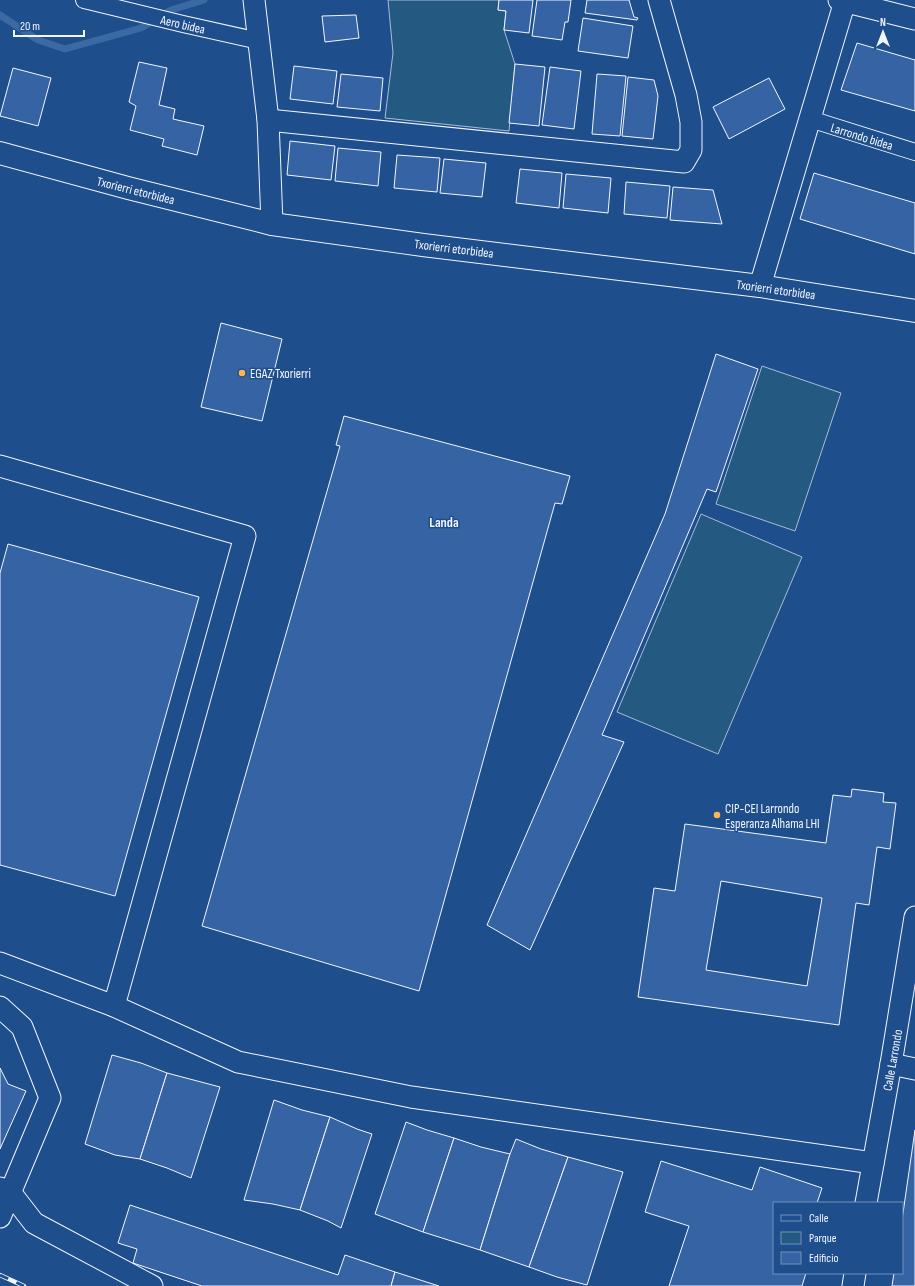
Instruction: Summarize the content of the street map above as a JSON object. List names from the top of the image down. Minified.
{"streets":{"street":["Aero bidea","Larrondo bidea","Txorierri etorbidea","Calle Larrondo"]},"districts":["Landa"],"places":["EGAZ Txorierri","CIP-CEI Larrondo Esperanza Alhama LHI"],"legend":["Calle","Parque","Edificio"],"scale_bar":"20 m","north":"top"}
